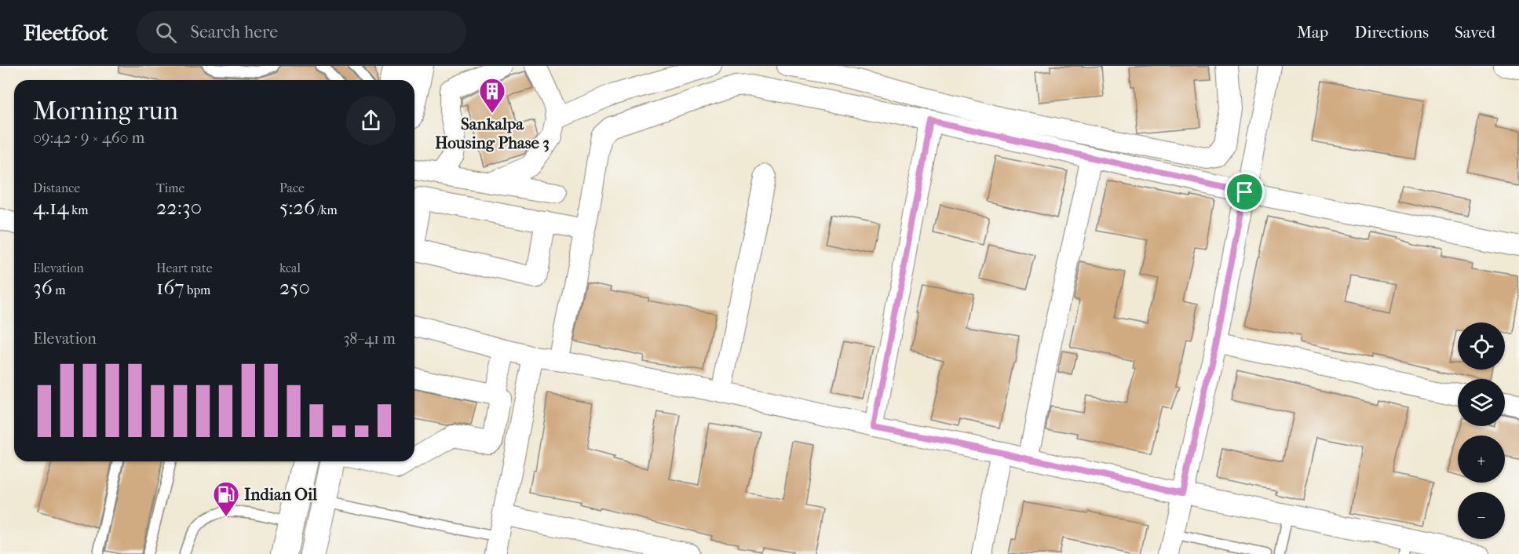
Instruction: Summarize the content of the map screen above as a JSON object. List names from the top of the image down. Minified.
{"places":{"building":["Sankalpa Housing Phase 3"],"fuel station":["Indian Oil"]},"page":{"header":"Fleetfoot","search":"Search here","nav":["Map","Directions","Saved"],"heading":["Morning run","09:42 · 9 × 460 m"],"stats":[["Distance","4.14 km"],["Time","22:30"],["Pace","5:26 /km"],["Elevation","36 m"],["Heart rate","167 bpm"],["kcal","250"]],"chart":["Elevation","38–41 m"],"map_buttons":["+","−"]}}
